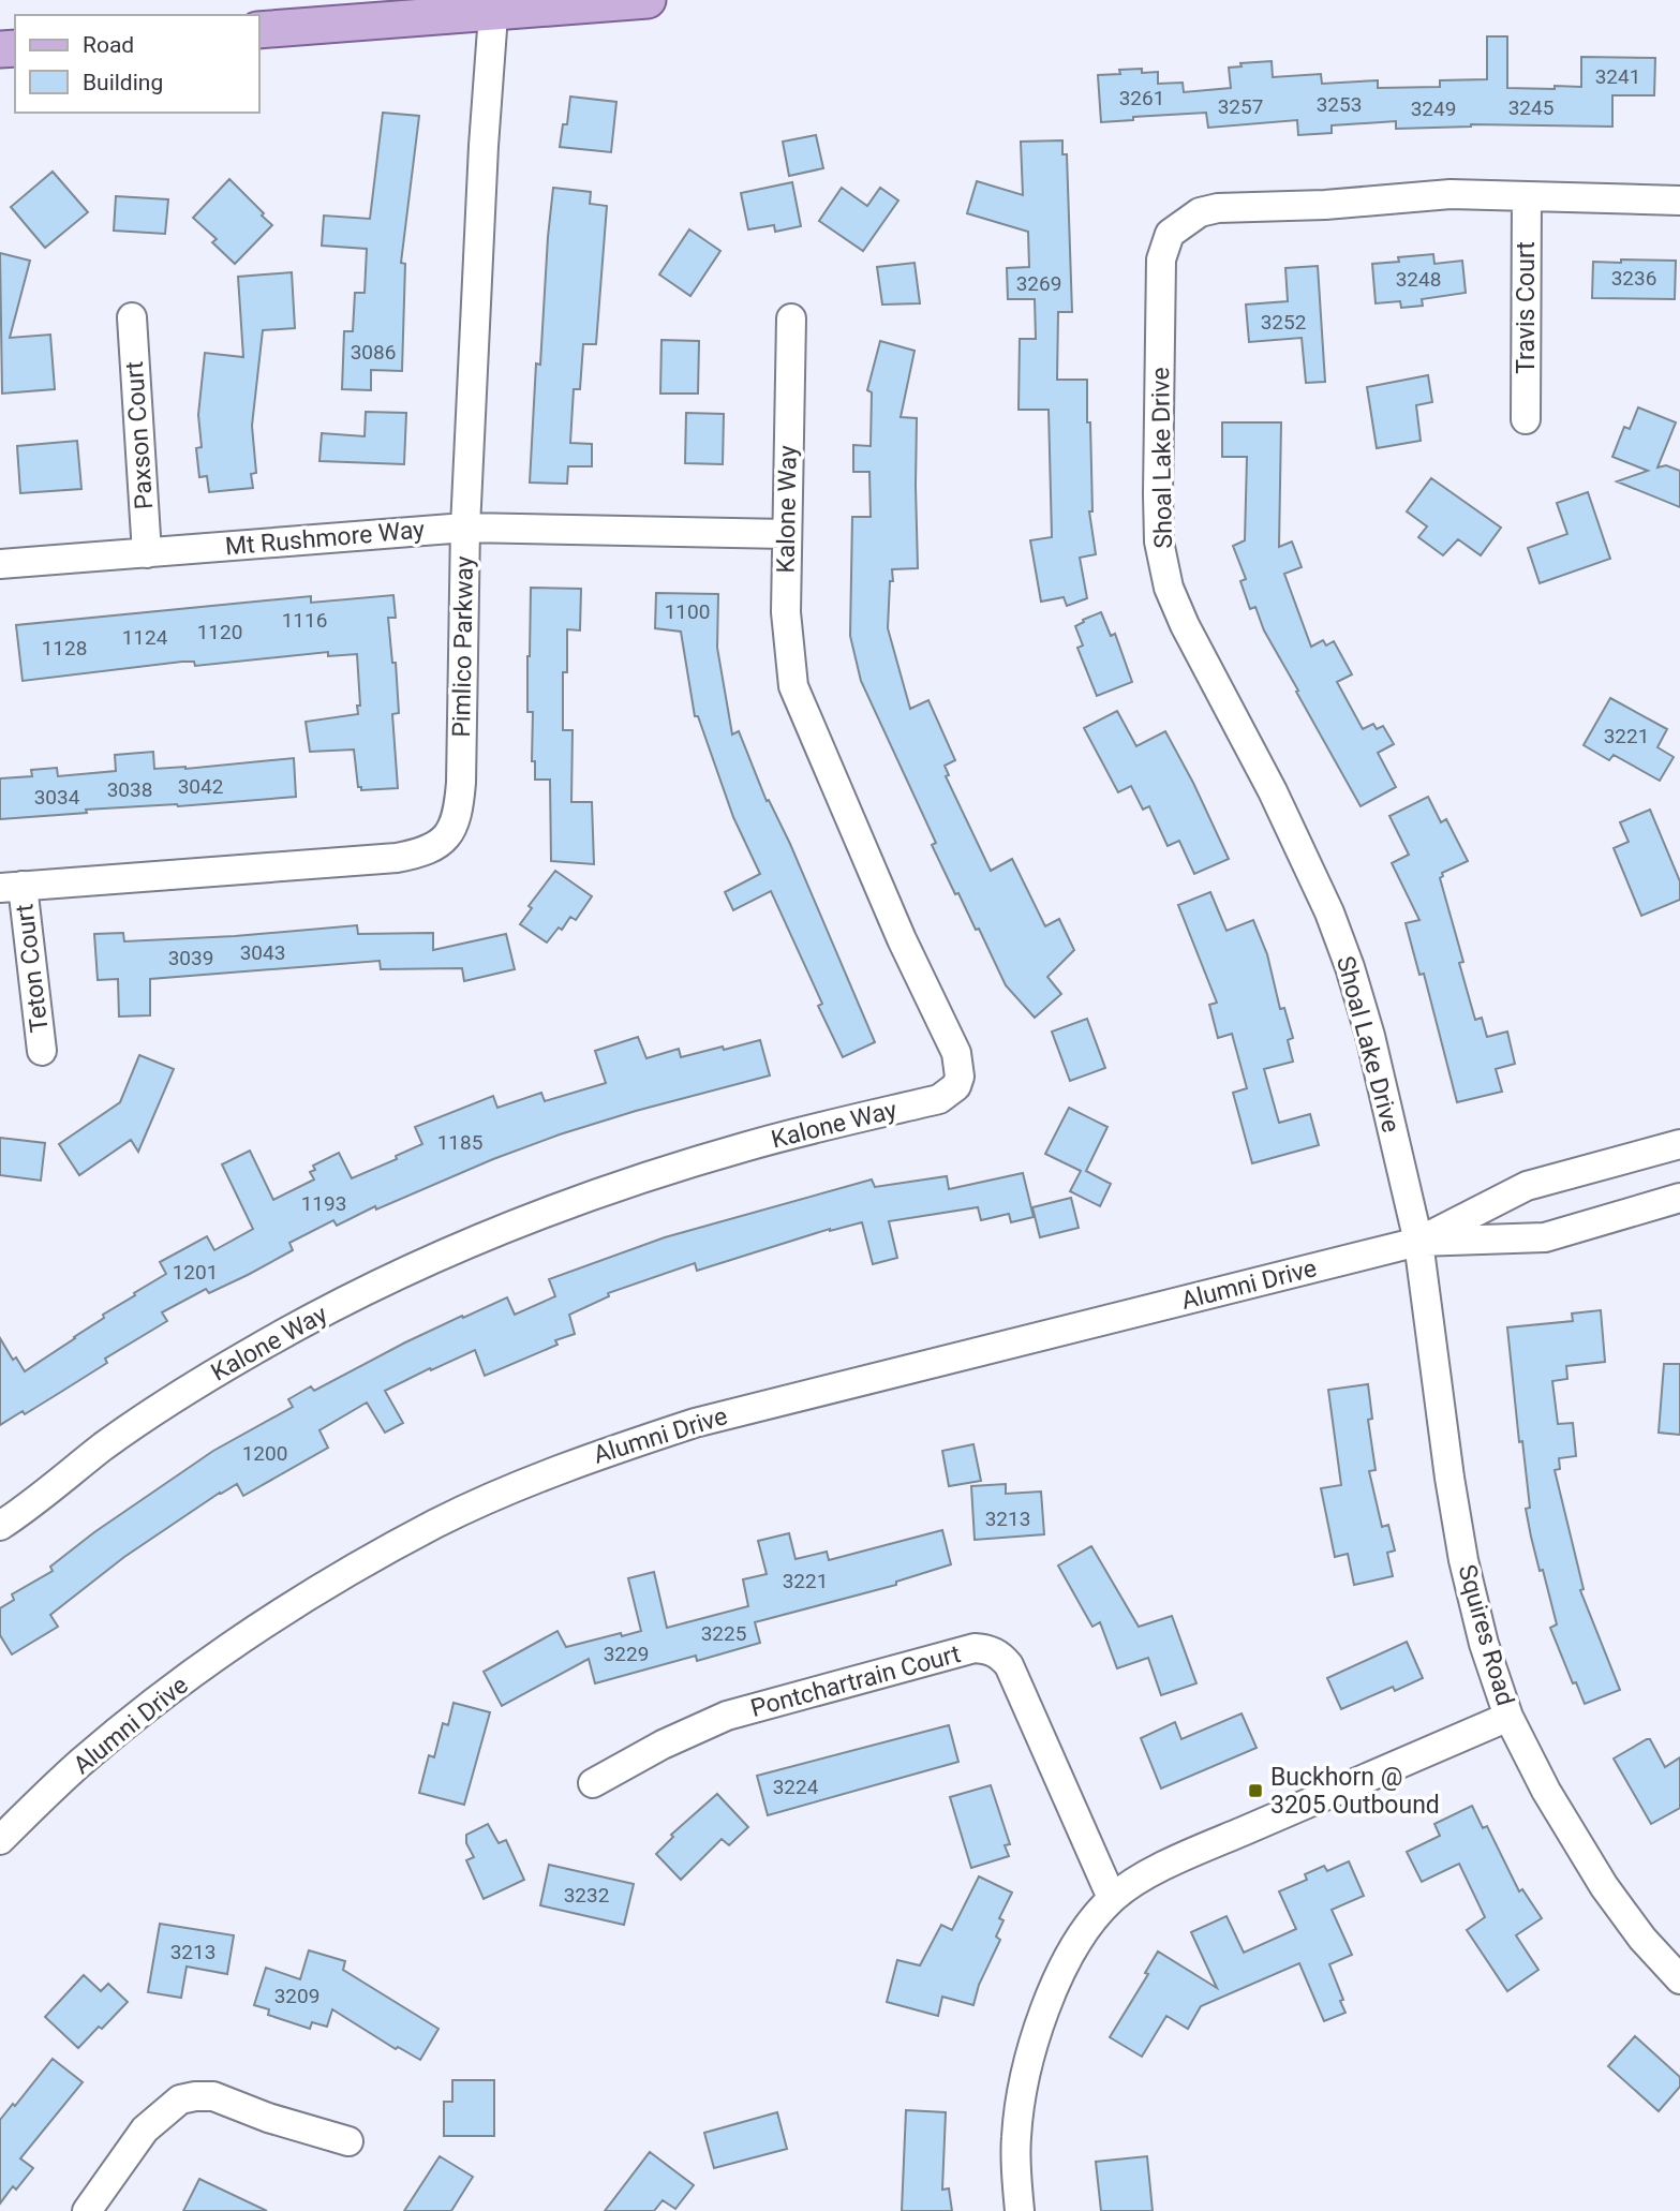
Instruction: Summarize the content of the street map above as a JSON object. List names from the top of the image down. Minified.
{"streets":{"street":["Travis Court","Paxson Court","Shoal Lake Drive","Kalone Way","Mt Rushmore Way","Pimlico Parkway","Teton Court","Alumni Drive","Squires Road","Pontchartrain Court"]},"crossings":[["Travis Court","Shoal Lake Drive"],["Paxson Court","Mt Rushmore Way"],["Shoal Lake Drive","Alumni Drive"],["Shoal Lake Drive","Squires Road"],["Kalone Way","Mt Rushmore Way"],["Mt Rushmore Way","Pimlico Parkway"],["Pimlico Parkway","Teton Court"],["Alumni Drive","Squires Road"]],"places":{"transit":["Buckhorn @ 3205 Outbound"]},"house_numbers":["3241","3261","3253","3257","3245","3249","3236","3248","3269","3252","3086","1100","1116","1120","1124","1128","3221","3042","3038","3034","3043","3039","1185","1193","1201","1200","3213","3221","3225","3229","3224","3232","3213","3209"],"legend":["Road","Building"]}
